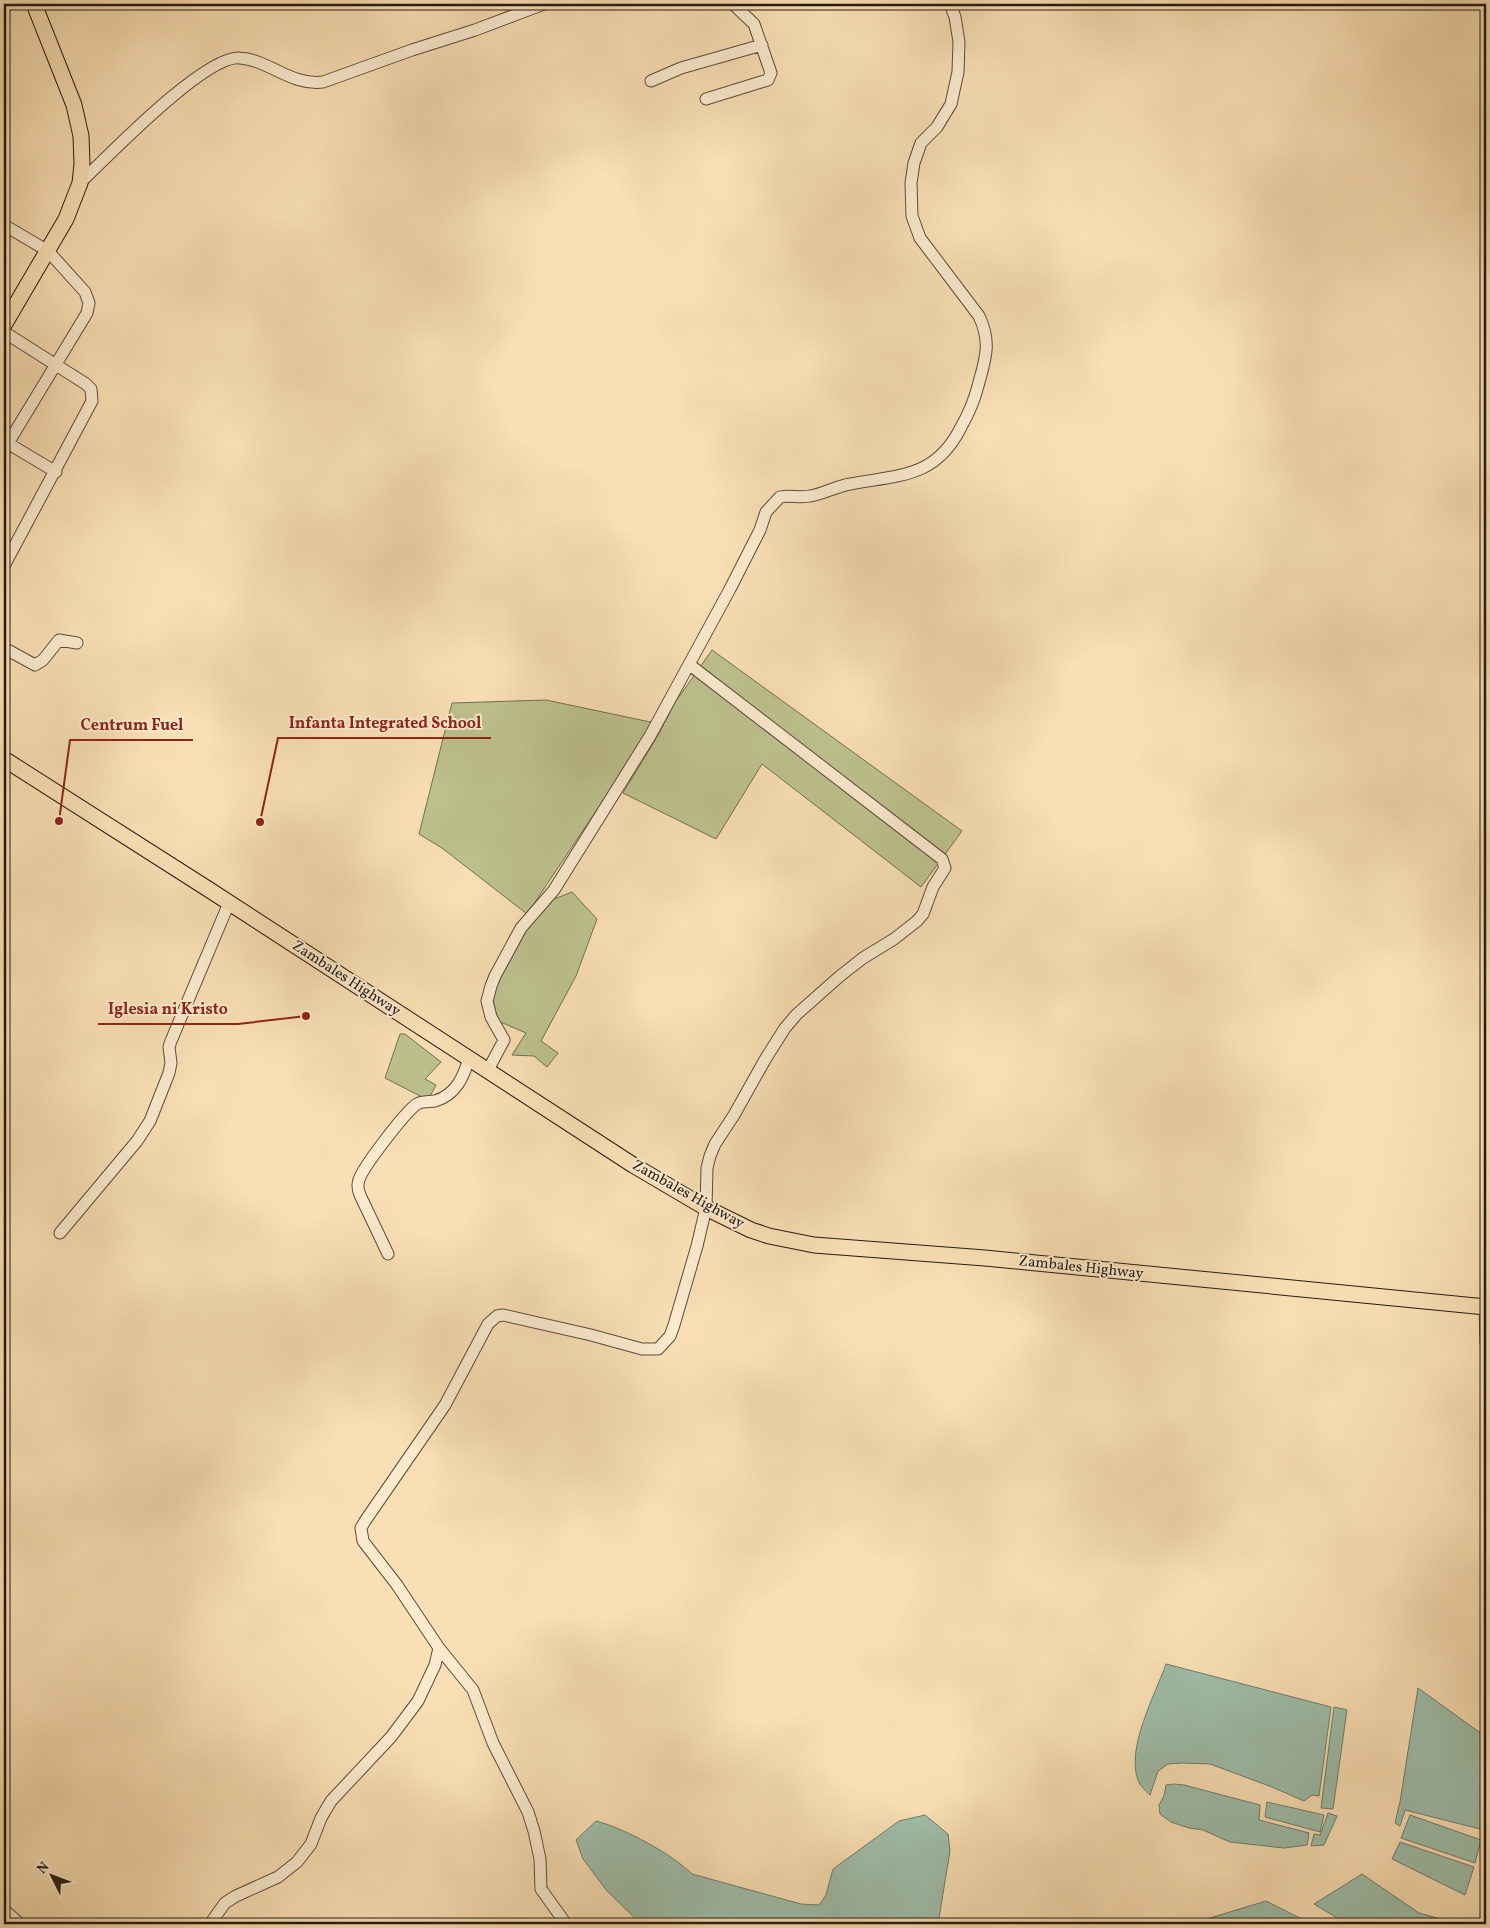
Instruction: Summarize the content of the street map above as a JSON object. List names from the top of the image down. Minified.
{"streets":{"main road":["Zambales Highway"]},"places":["Centrum Fuel","Infanta Integrated School","Iglesia ni Kristo"],"north":"top left"}
